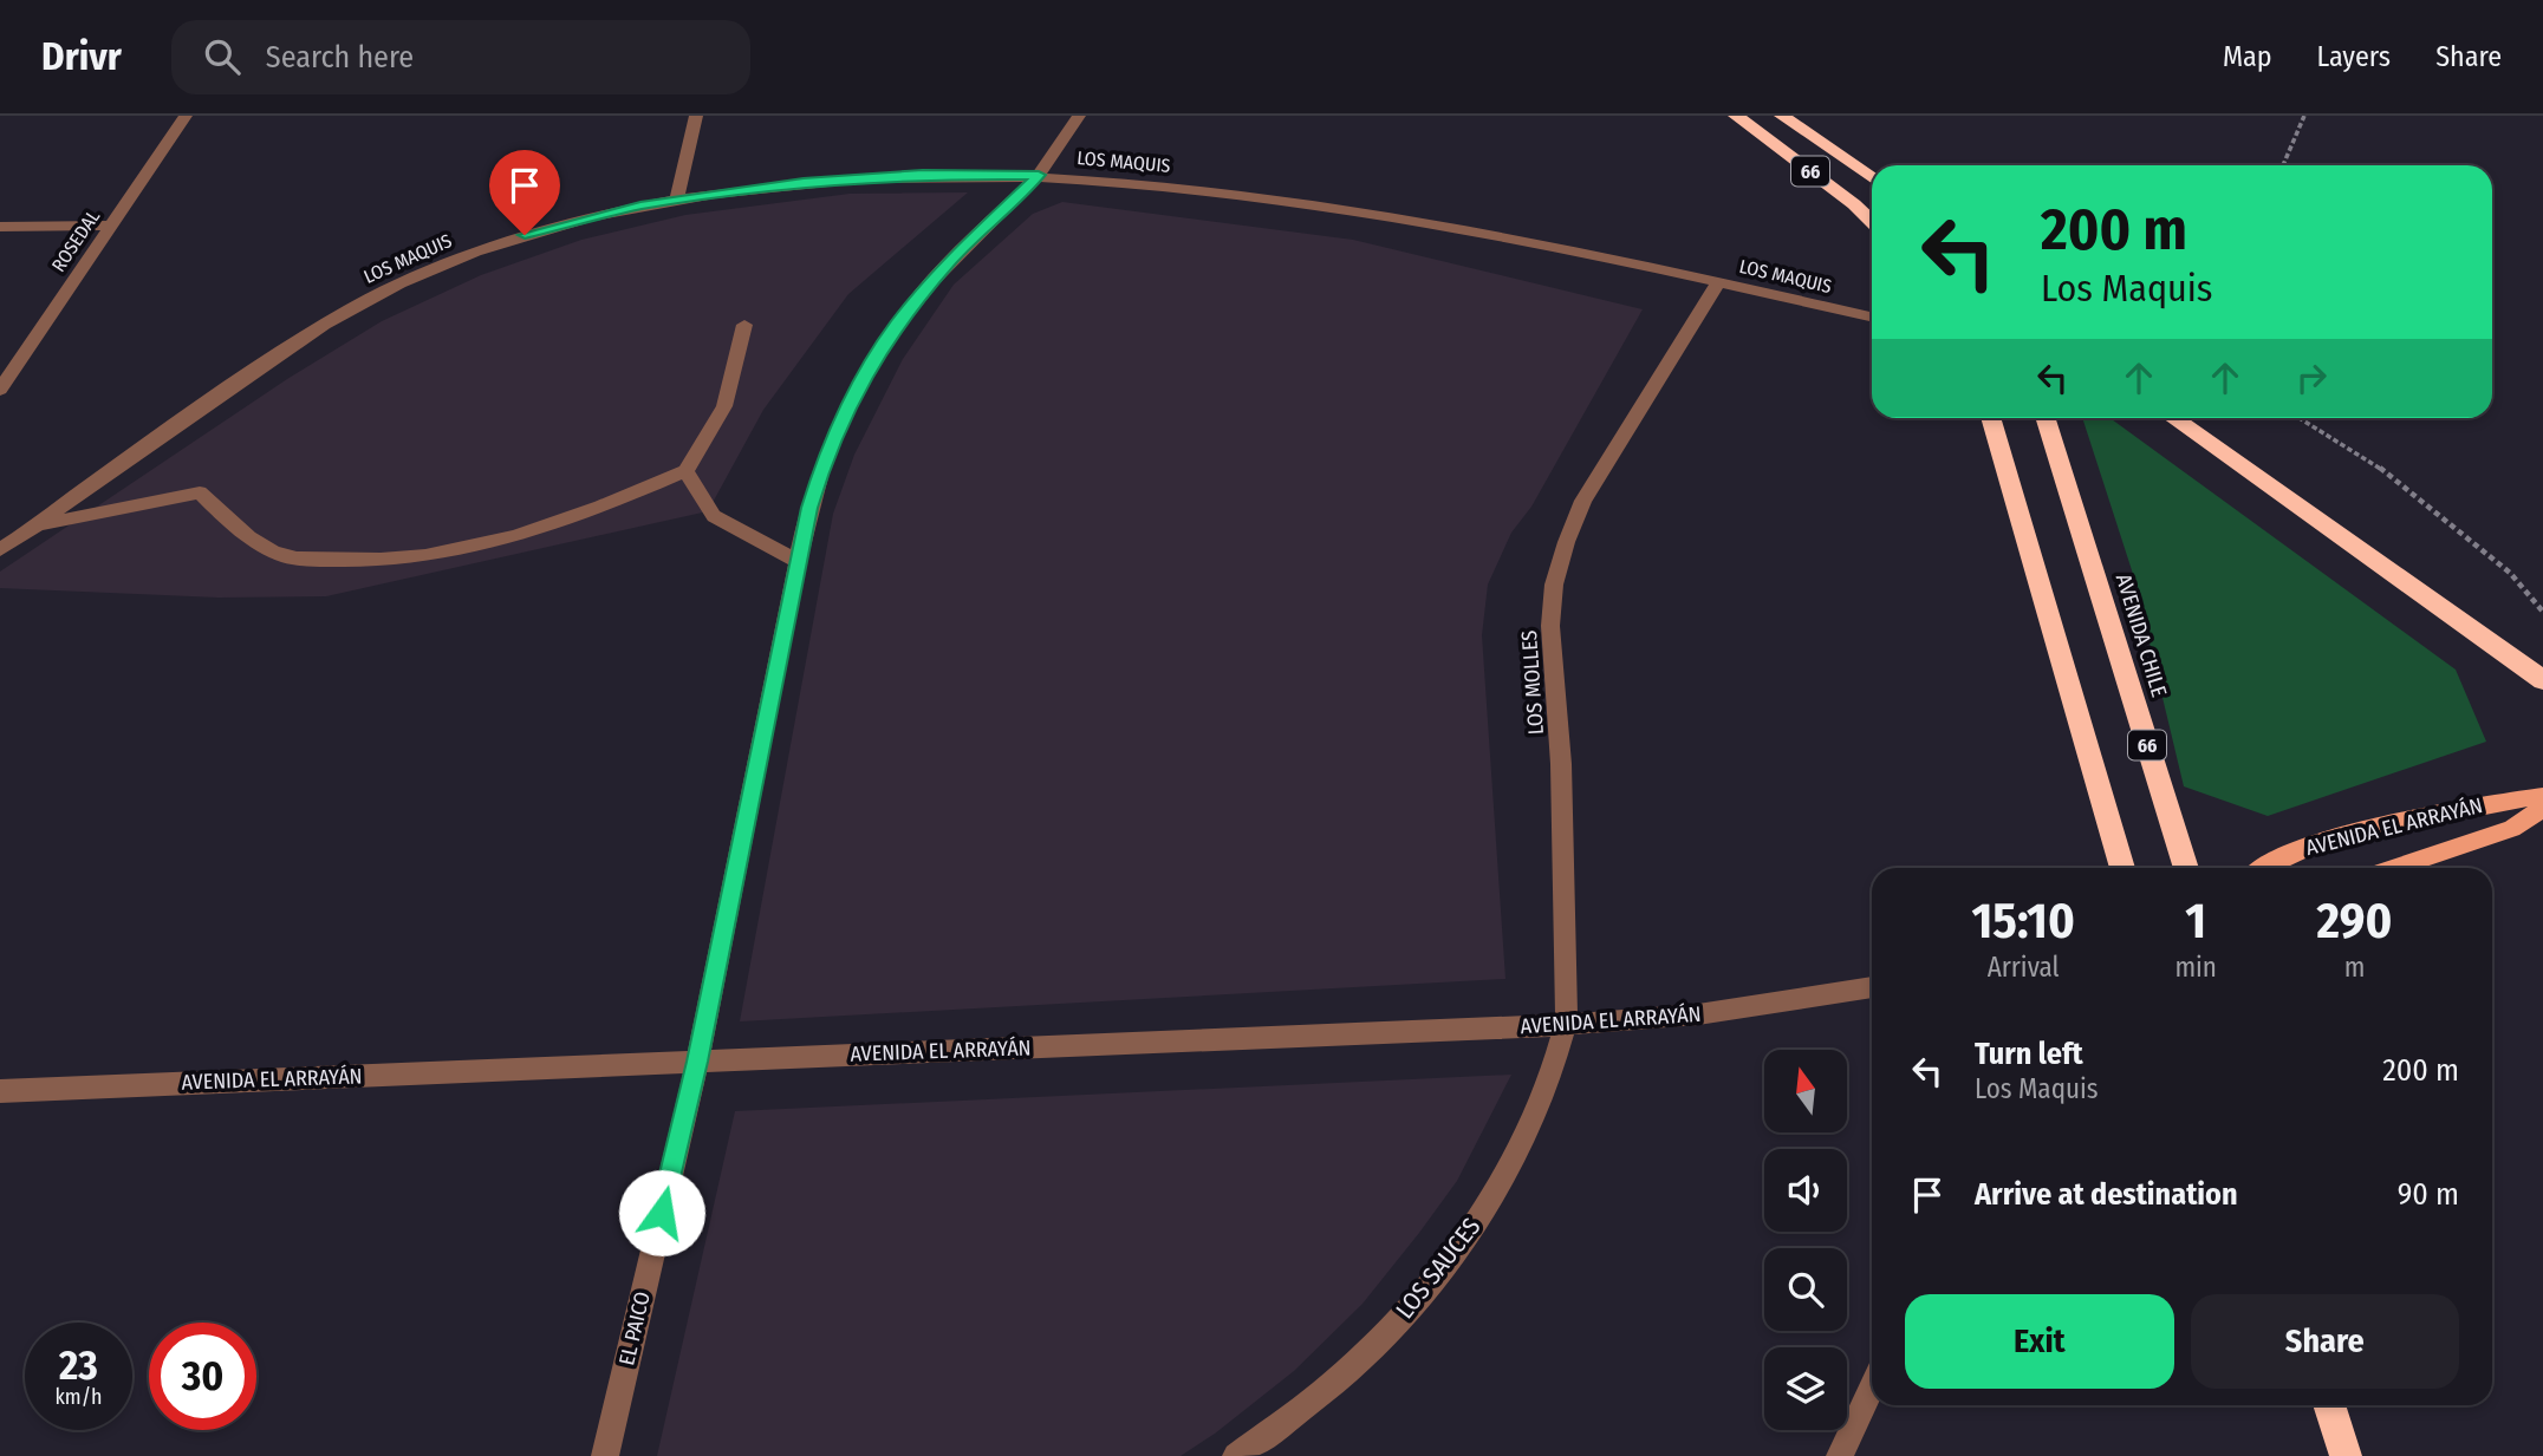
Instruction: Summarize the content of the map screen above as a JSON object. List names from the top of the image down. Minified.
{"streets":{"highway":["66","AVENIDA CHILE"],"main road":["AVENIDA EL ARRAYÁN"],"street":["LOS MAQUIS","ROSEDAL","LOS MOLLES","LOS SAUCES","EL PAICO"]},"crossings":[["LOS MAQUIS","LOS MOLLES"],["LOS MAQUIS","EL PAICO"],["LOS MOLLES","AVENIDA EL ARRAYÁN"],["LOS MOLLES","LOS SAUCES"],["AVENIDA EL ARRAYÁN","LOS SAUCES"],["AVENIDA EL ARRAYÁN","EL PAICO"]],"north":"top","page":{"header":"Drivr","search":"Search here","nav":["Map","Layers","Share"],"turn":["200 m","Los Maquis"],"eta":["15:10","Arrival","1","min","290","m"],"list":[{"name":"Turn left","note":"Los Maquis","value":"200 m"},{"name":"Arrive at destination","value":"90 m"}],"buttons":["Exit","Share"],"speed":"23 km/h","limit":"30"}}
